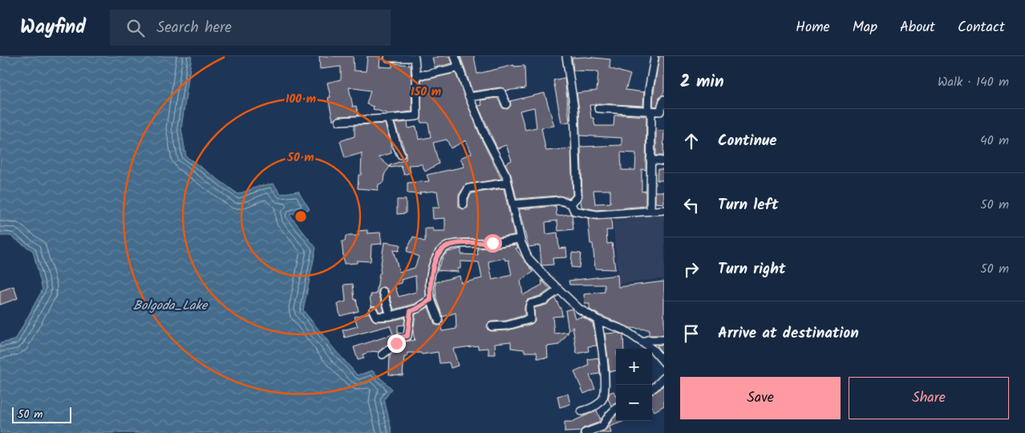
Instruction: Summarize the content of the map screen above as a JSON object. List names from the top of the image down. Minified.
{"water":["Bolgoda_Lake"],"scale_bar":"50 m","page":{"header":"Wayfind","search":"Search here","nav":["Home","Map","About","Contact"],"heading":["2 min","Walk · 140 m"],"list":[["Continue","40 m"],["Turn left","50 m"],["Turn right","50 m"],"Arrive at destination"],"map_buttons":["+","−"],"buttons":["Save","Share"],"scale":"50 m"},"rings":["150 m","100 m","50 m"]}
